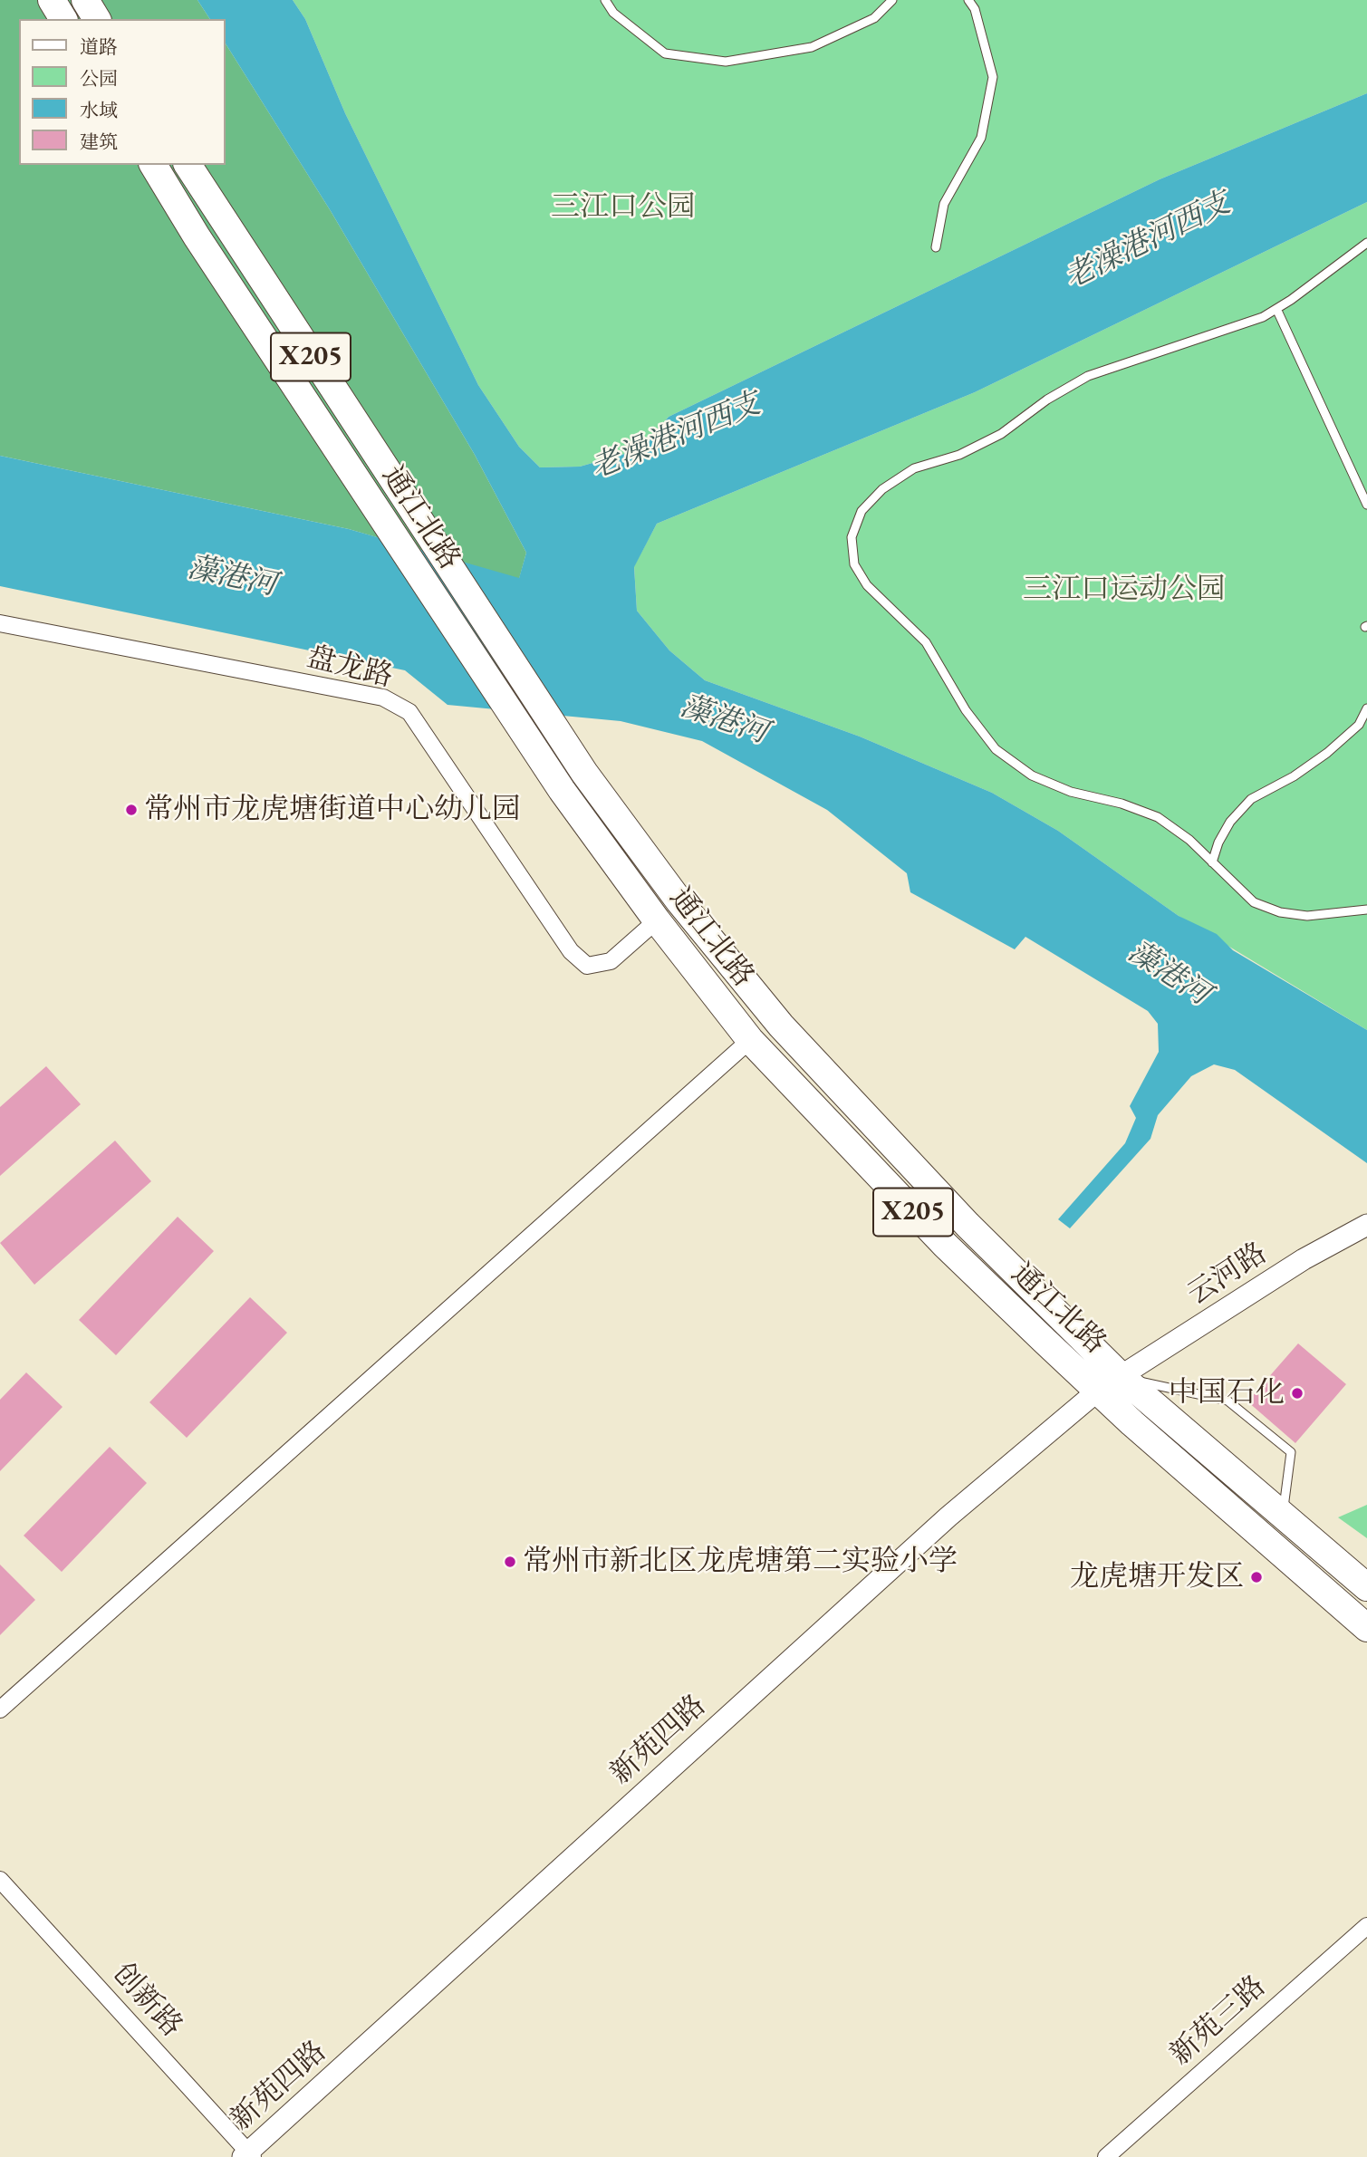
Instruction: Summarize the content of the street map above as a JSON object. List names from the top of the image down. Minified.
{"streets":{"main road":["X205","通江北路"],"street":["盘龙路","云河路","新苑四路","创新路","新苑三路"]},"crossings":[["通江北路","盘龙路"],["通江北路","云河路"],["通江北路","新苑四路"],["云河路","新苑四路"],["新苑四路","创新路"]],"water":["老澡港河西支","藻港河"],"parks":["三江口公园","三江口运动公园"],"places":["常州市龙虎塘街道中心幼儿园","中国石化","常州市新北区龙虎塘第二实验小学","龙虎塘开发区"],"legend":["道路","公园","水域","建筑"]}
